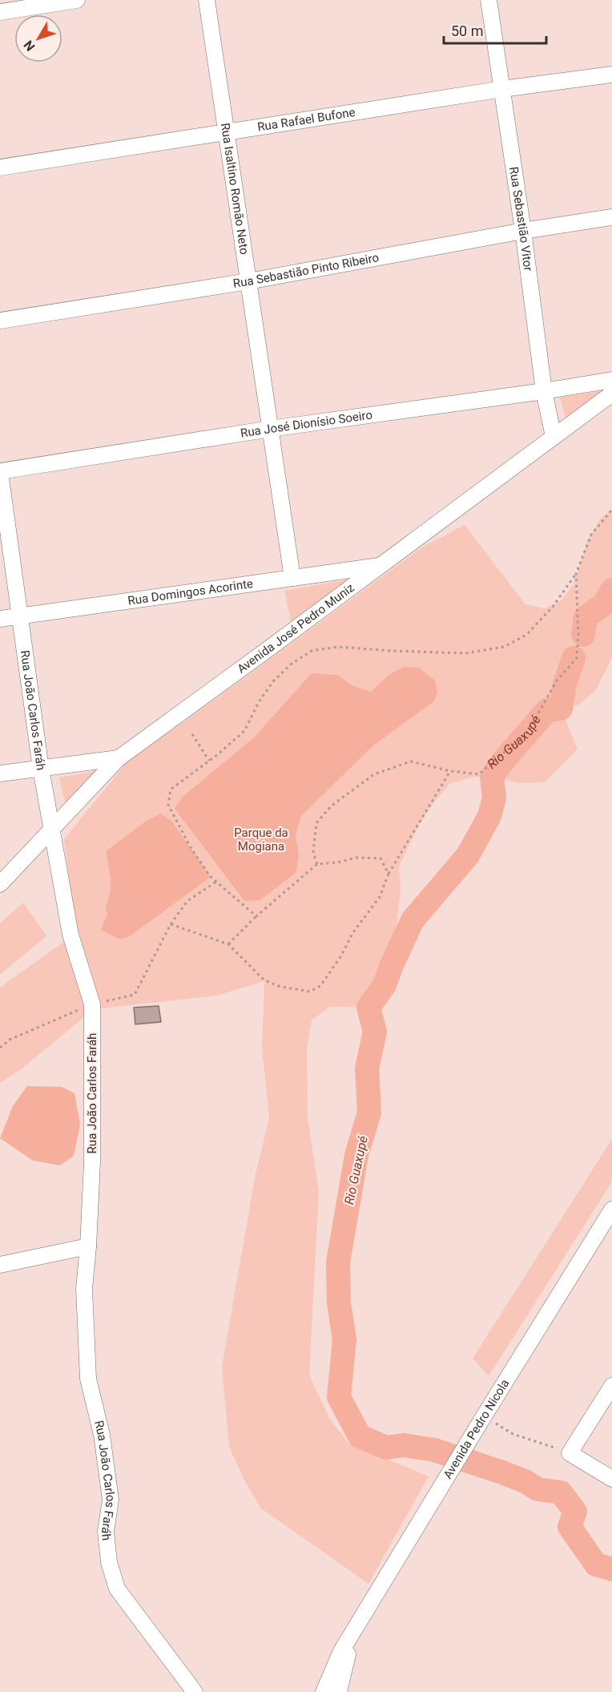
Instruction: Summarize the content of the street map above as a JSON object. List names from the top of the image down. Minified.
{"streets":{"street":["Rua Rafael Bufone","Rua Isaltino Romão Neto","Rua Sebastião Vitor","Rua Sebastião Pinto Ribeiro","Rua José Dionísio Soeiro","Rua Domingos Acorinte","Avenida José Pedro Muniz","Rua João Carlos Faráh","Avenida Pedro Nicola"]},"crossings":[["Rua Rafael Bufone","Rua Isaltino Romão Neto"],["Rua Rafael Bufone","Rua Sebastião Vitor"],["Rua Isaltino Romão Neto","Rua Sebastião Pinto Ribeiro"],["Rua Isaltino Romão Neto","Rua José Dionísio Soeiro"],["Rua Isaltino Romão Neto","Rua Domingos Acorinte"],["Rua Sebastião Vitor","Rua Sebastião Pinto Ribeiro"],["Rua Sebastião Vitor","Rua José Dionísio Soeiro"],["Rua Sebastião Vitor","Avenida José Pedro Muniz"],["Rua José Dionísio Soeiro","Rua João Carlos Faráh"],["Rua Domingos Acorinte","Avenida José Pedro Muniz"],["Rua Domingos Acorinte","Rua João Carlos Faráh"],["Avenida José Pedro Muniz","Rua João Carlos Faráh"]],"water":["Rio Guaxupé"],"parks":["Parque da Mogiana"],"scale_bar":"50 m","north":"bottom left"}
